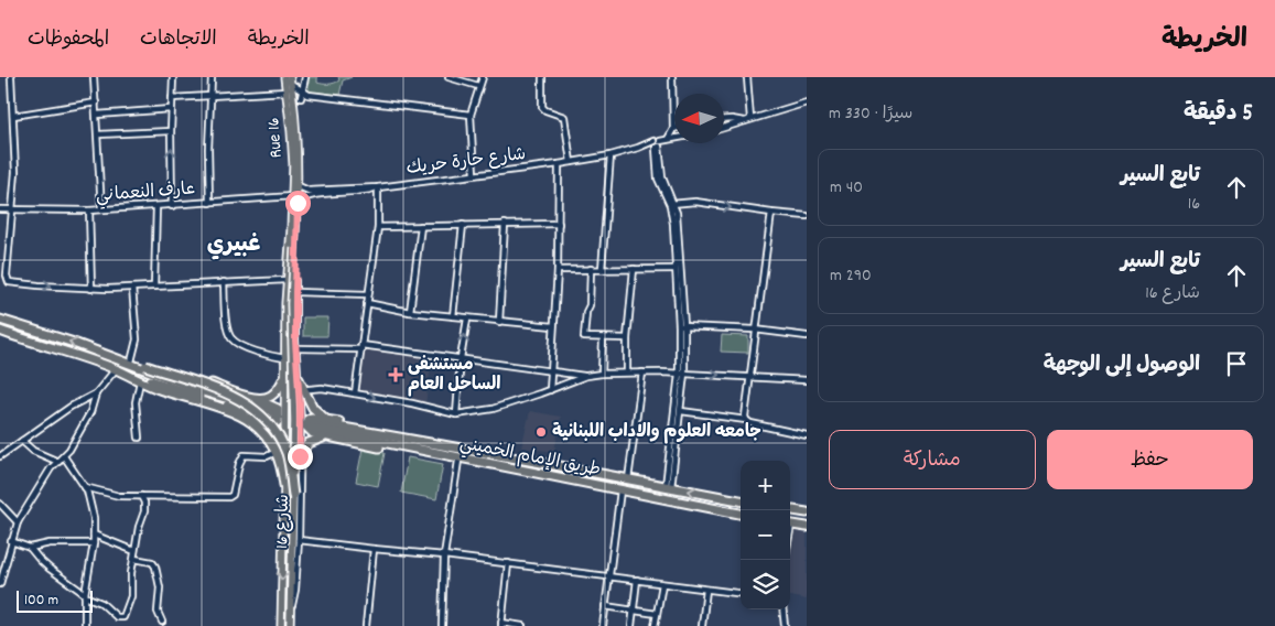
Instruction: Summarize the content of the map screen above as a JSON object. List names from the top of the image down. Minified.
{"streets":{"highway":["طريق الإمام الخميني"],"main road":["Rue 16","شارع 16"],"street":["شارع حارة حريك","عارف النعماني"]},"crossings":[["Rue 16","عارف النعماني"],["Rue 16","شارع 16"],["شارع حارة حريك","عارف النعماني"],["عارف النعماني","شارع 16"]],"districts":["غبيري"],"places":{"health":["مستشفى الساحل العام"],"other":["جامعه العلوم والاداب اللبنانية"]},"scale_bar":"100 m","north":"left","page":{"header":"الخريطة","nav":["الخريطة","الاتجاهات","المحفوظات"],"heading":["5 دقيقة","سيرًا · 330 m"],"list":[["تابع السير","16","40 m"],["تابع السير","شارع 16","290 m"],"الوصول إلى الوجهة"],"buttons":["حفظ","مشاركة"],"map_buttons":["+","−"],"scale":"100 m"}}
